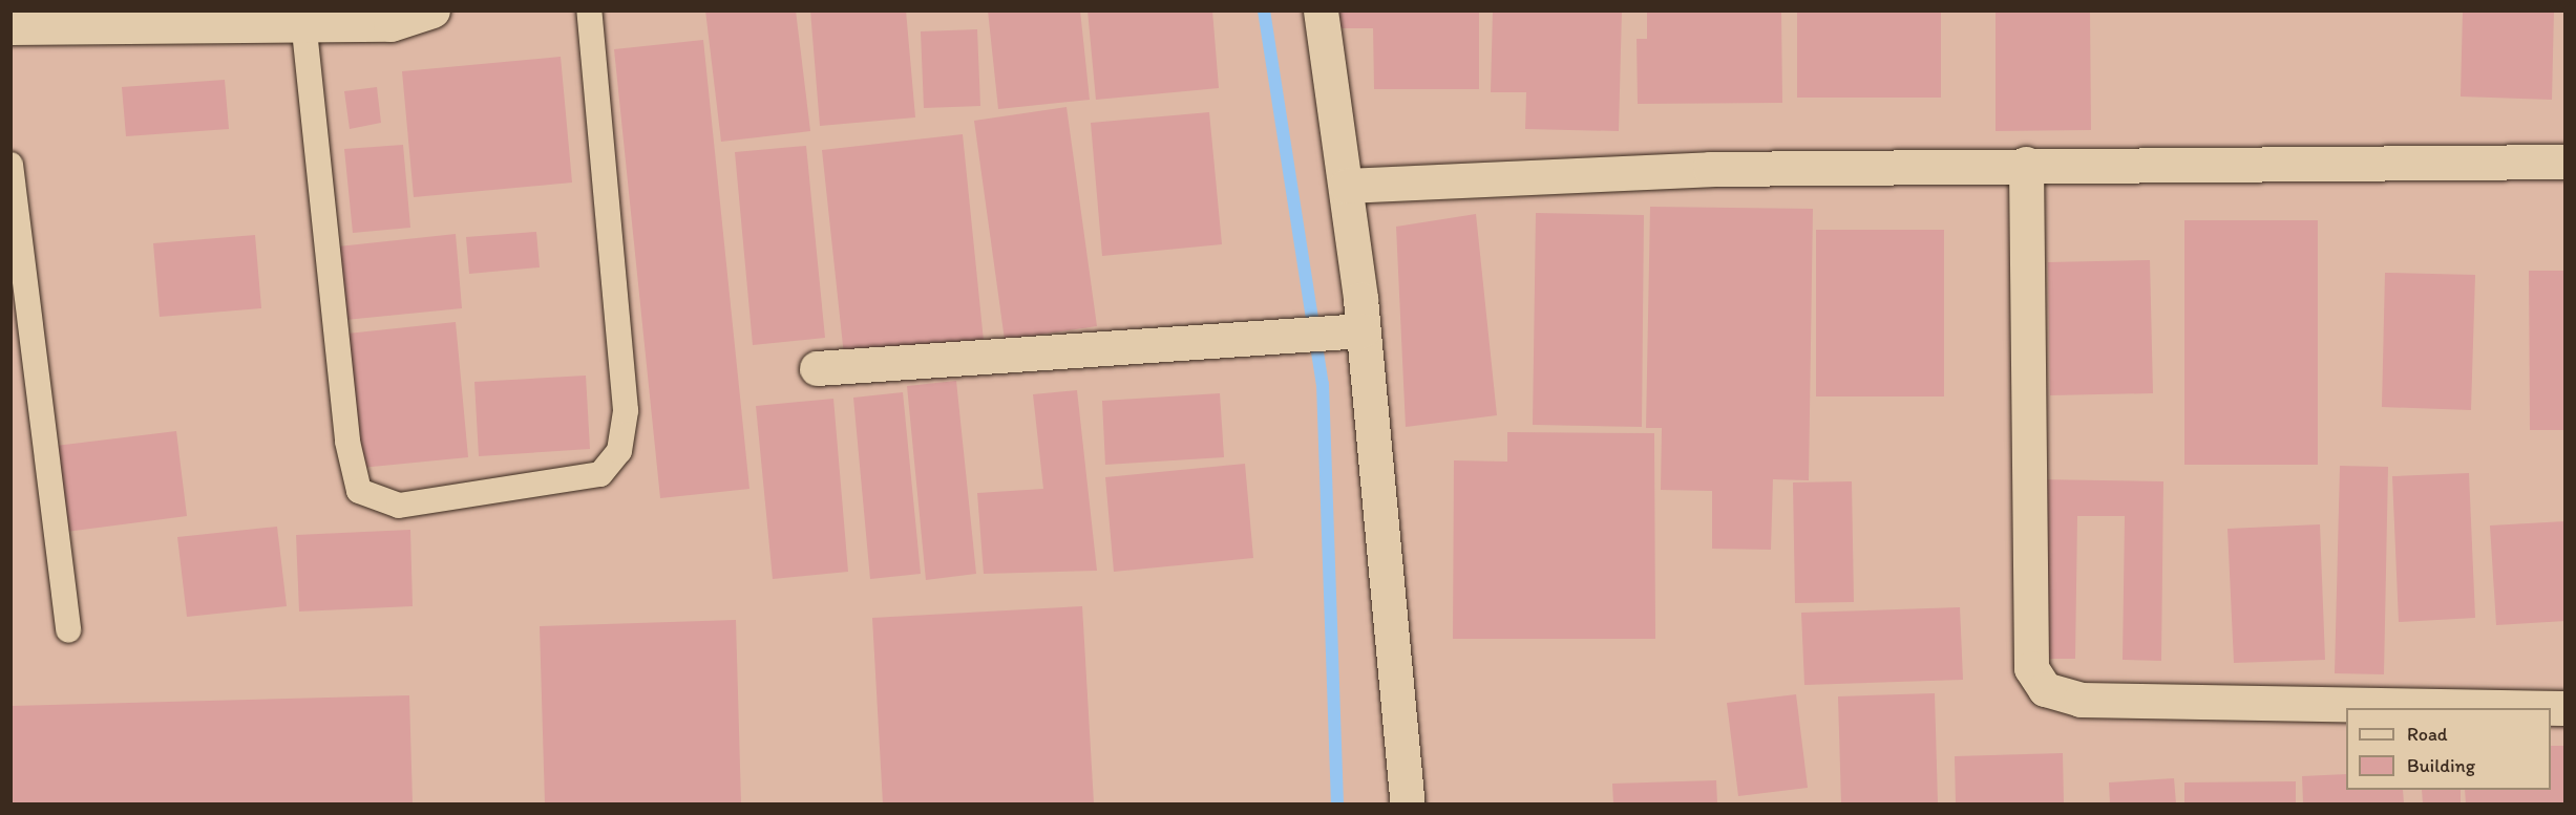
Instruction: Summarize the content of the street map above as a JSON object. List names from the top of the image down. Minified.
{"legend":["Road","Building"]}
